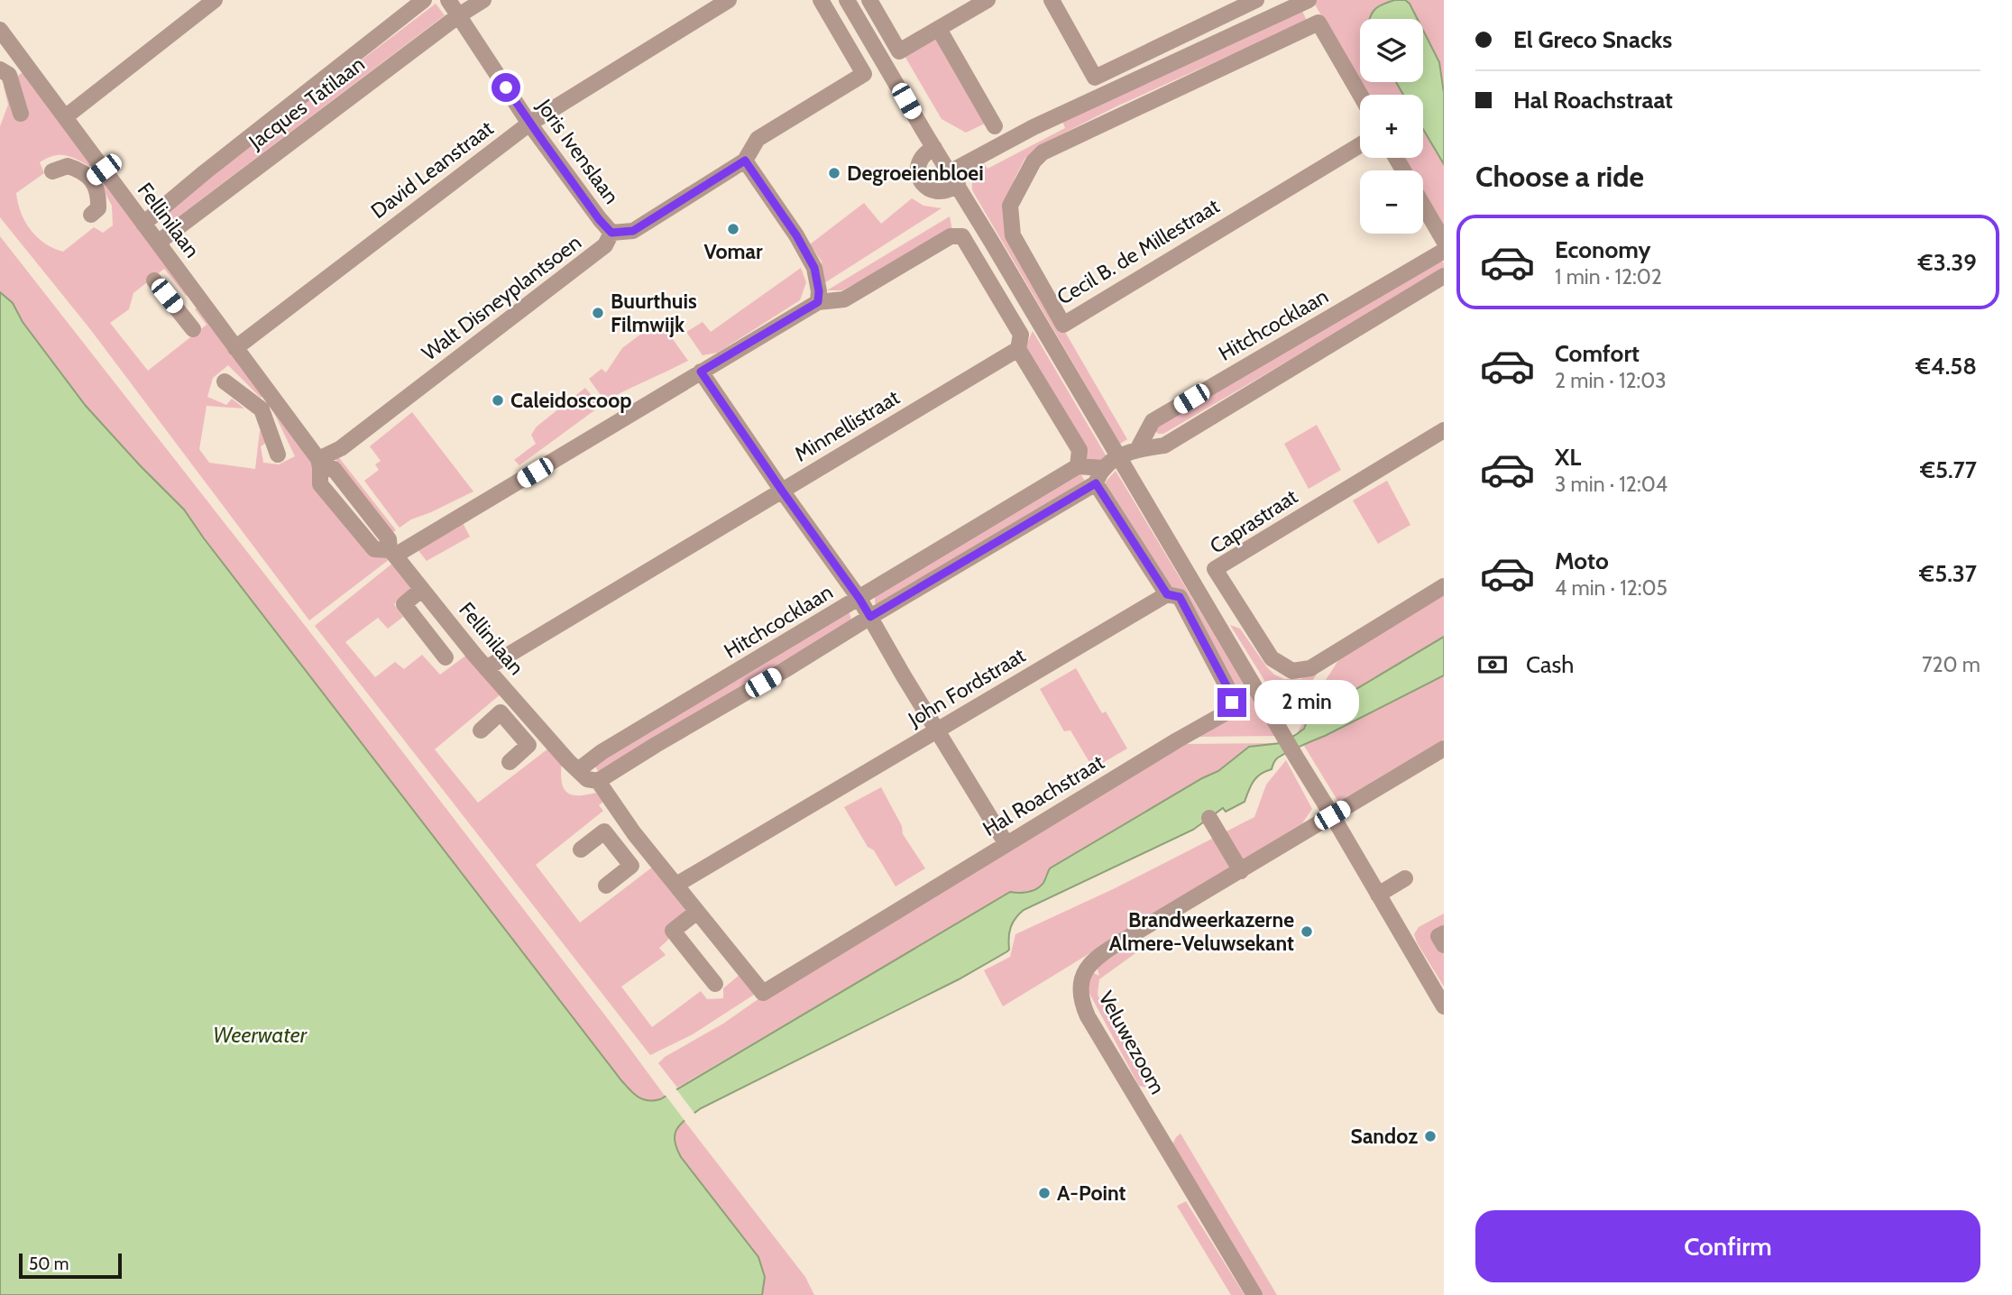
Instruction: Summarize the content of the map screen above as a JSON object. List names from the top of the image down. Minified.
{"streets":{"street":["Jacques Tatilaan","Joris Ivenslaan","David Leanstraat","Fellinilaan","Cecil B. de Millestraat","Walt Disneyplantsoen","Hitchcocklaan","Minnellistraat","Caprastraat","John Fordstraat","Hal Roachstraat","Veluwezoom"]},"crossings":[["Jacques Tatilaan","Joris Ivenslaan"],["Jacques Tatilaan","Fellinilaan"],["Joris Ivenslaan","David Leanstraat"],["Joris Ivenslaan","Walt Disneyplantsoen"],["David Leanstraat","Fellinilaan"],["Fellinilaan","Walt Disneyplantsoen"],["Fellinilaan","Hitchcocklaan"],["Fellinilaan","Minnellistraat"],["Fellinilaan","John Fordstraat"],["Fellinilaan","Hal Roachstraat"],["John Fordstraat","Hal Roachstraat"]],"water":["Weerwater"],"places":["Degroeienbloei","Vomar","Buurthuis Filmwijk","Caleidoscoop","Brandweerkazerne Almere-Veluwsekant","Sandoz","A-Point"],"scale_bar":"50 m","page":{"banner":["El Greco Snacks","Hal Roachstraat"],"map_buttons":["+","−"],"heading":"Choose a ride","list":[{"name":"Economy","note":"1 min · 12:02","value":"€3.39"},{"name":"Comfort","note":"2 min · 12:03","value":"€4.58"},{"name":"XL","note":"3 min · 12:04","value":"€5.77"},{"name":"Moto","note":"4 min · 12:05","value":"€5.37"}],"pay":["Cash","720 m"],"bubble":"2 min","buttons":"Confirm","scale":"50 m"}}
